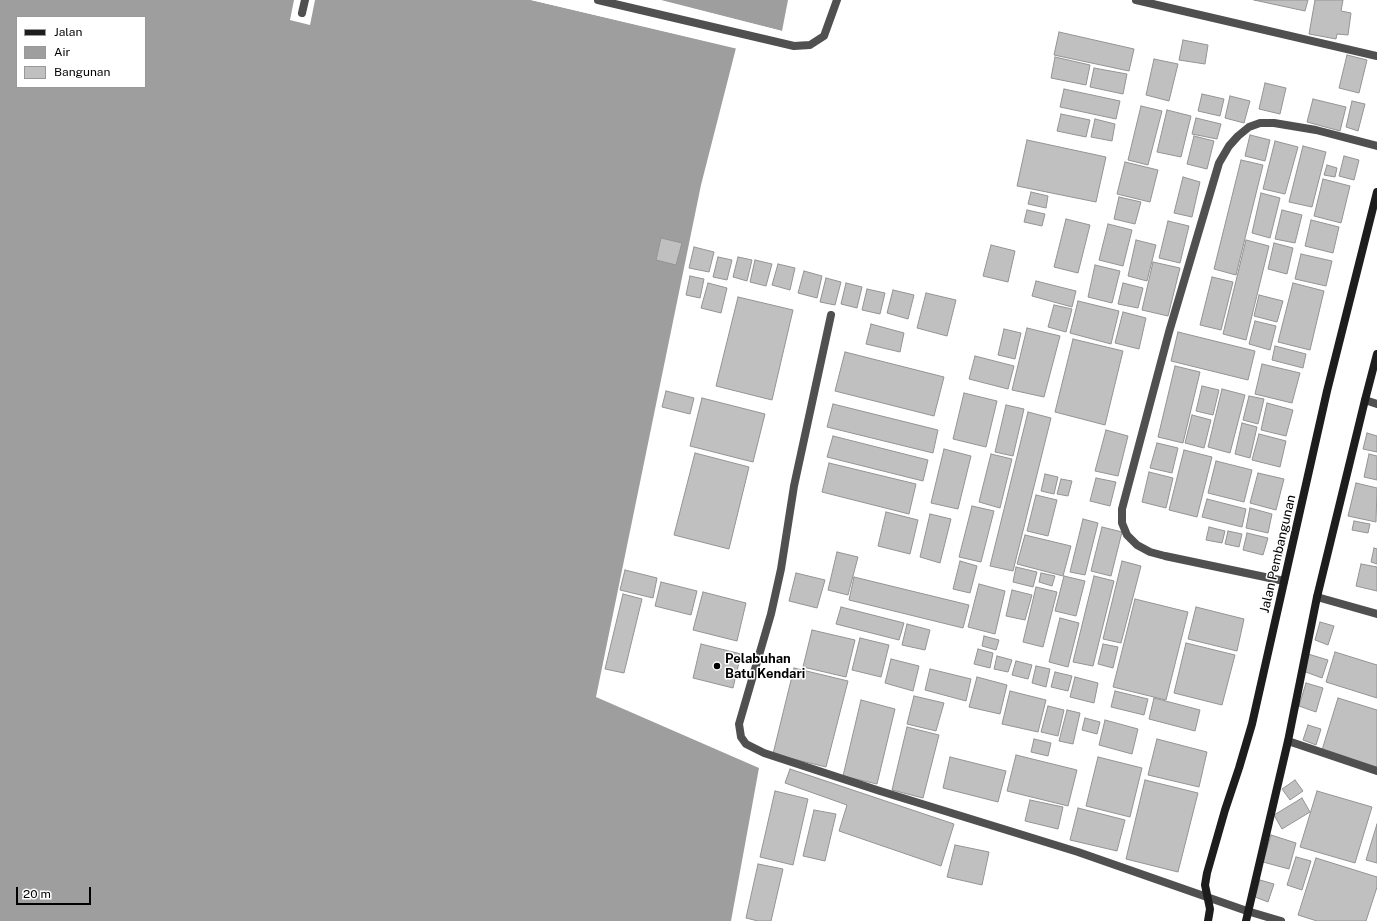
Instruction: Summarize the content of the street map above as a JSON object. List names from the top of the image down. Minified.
{"streets":{"main road":["Jalan Pembangunan"]},"places":["Pelabuhan Batu Kendari"],"legend":["Jalan","Air","Bangunan"],"scale_bar":"20 m"}
